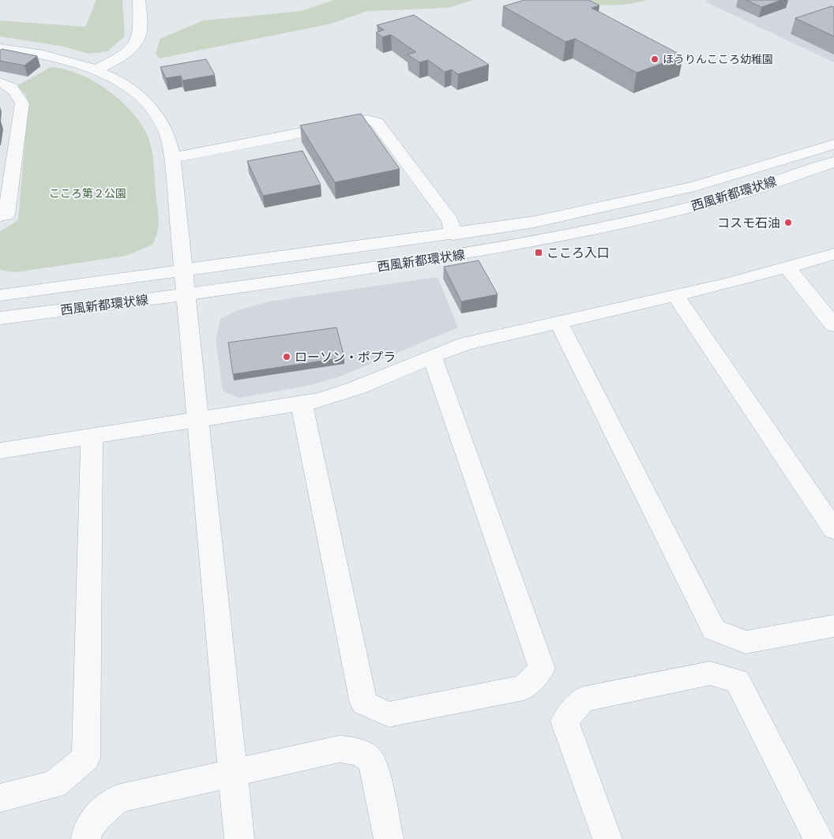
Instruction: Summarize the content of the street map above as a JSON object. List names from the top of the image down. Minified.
{"streets":{"street":["西風新都環状線"]},"parks":["こころ第２公園"],"places":{"other":["ほうりんこころ幼稚園","コスモ石油","ローソン・ポプラ"],"transit":["こころ入口"]}}
